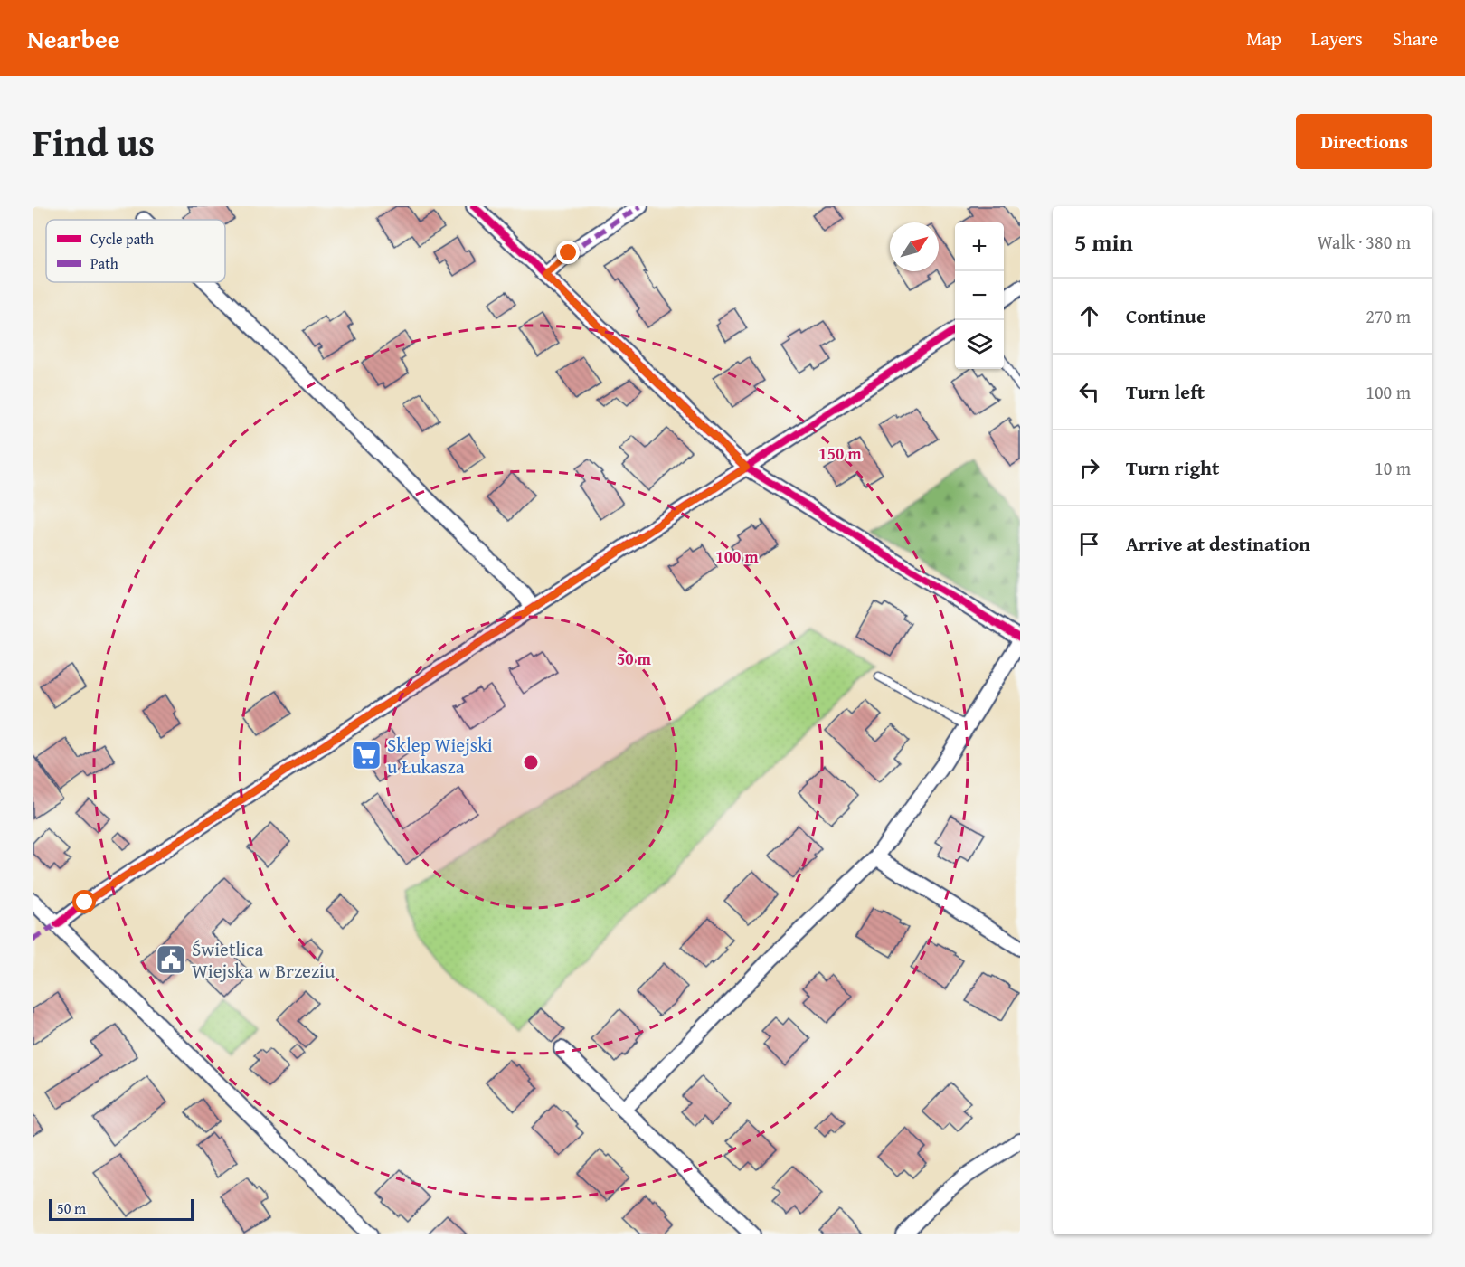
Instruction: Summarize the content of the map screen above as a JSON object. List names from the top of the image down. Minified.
{"places":{"supermarket":["Sklep Wiejski u Łukasza"],"public building":["Świetlica Wiejska w Brzeziu"]},"legend":["Cycle path","Path"],"scale_bar":"50 m","north":"top right","page":{"header":"Nearbee","nav":["Map","Layers","Share"],"title":"Find us","buttons":"Directions","heading":["5 min","Walk · 380 m"],"map_buttons":["+","−"],"list":[["Continue","270 m"],["Turn left","100 m"],["Turn right","10 m"],"Arrive at destination"],"scale":"50 m"},"rings":["150 m","100 m","50 m"]}
